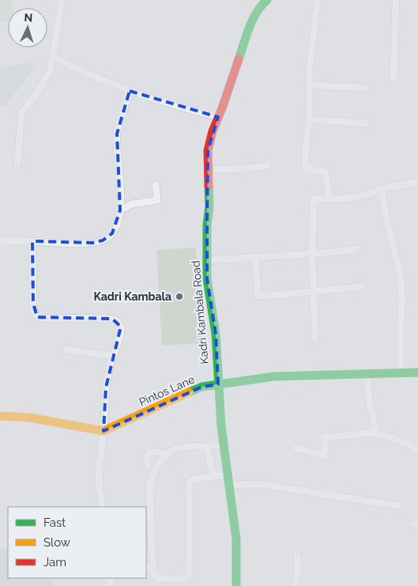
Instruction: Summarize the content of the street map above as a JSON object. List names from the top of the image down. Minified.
{"streets":{"street":["Kadri Kambala Road","Pintos Lane"]},"crossings":[["Kadri Kambala Road","Pintos Lane"]],"places":["Kadri Kambala"],"legend":["Fast","Slow","Jam"],"north":"top"}
